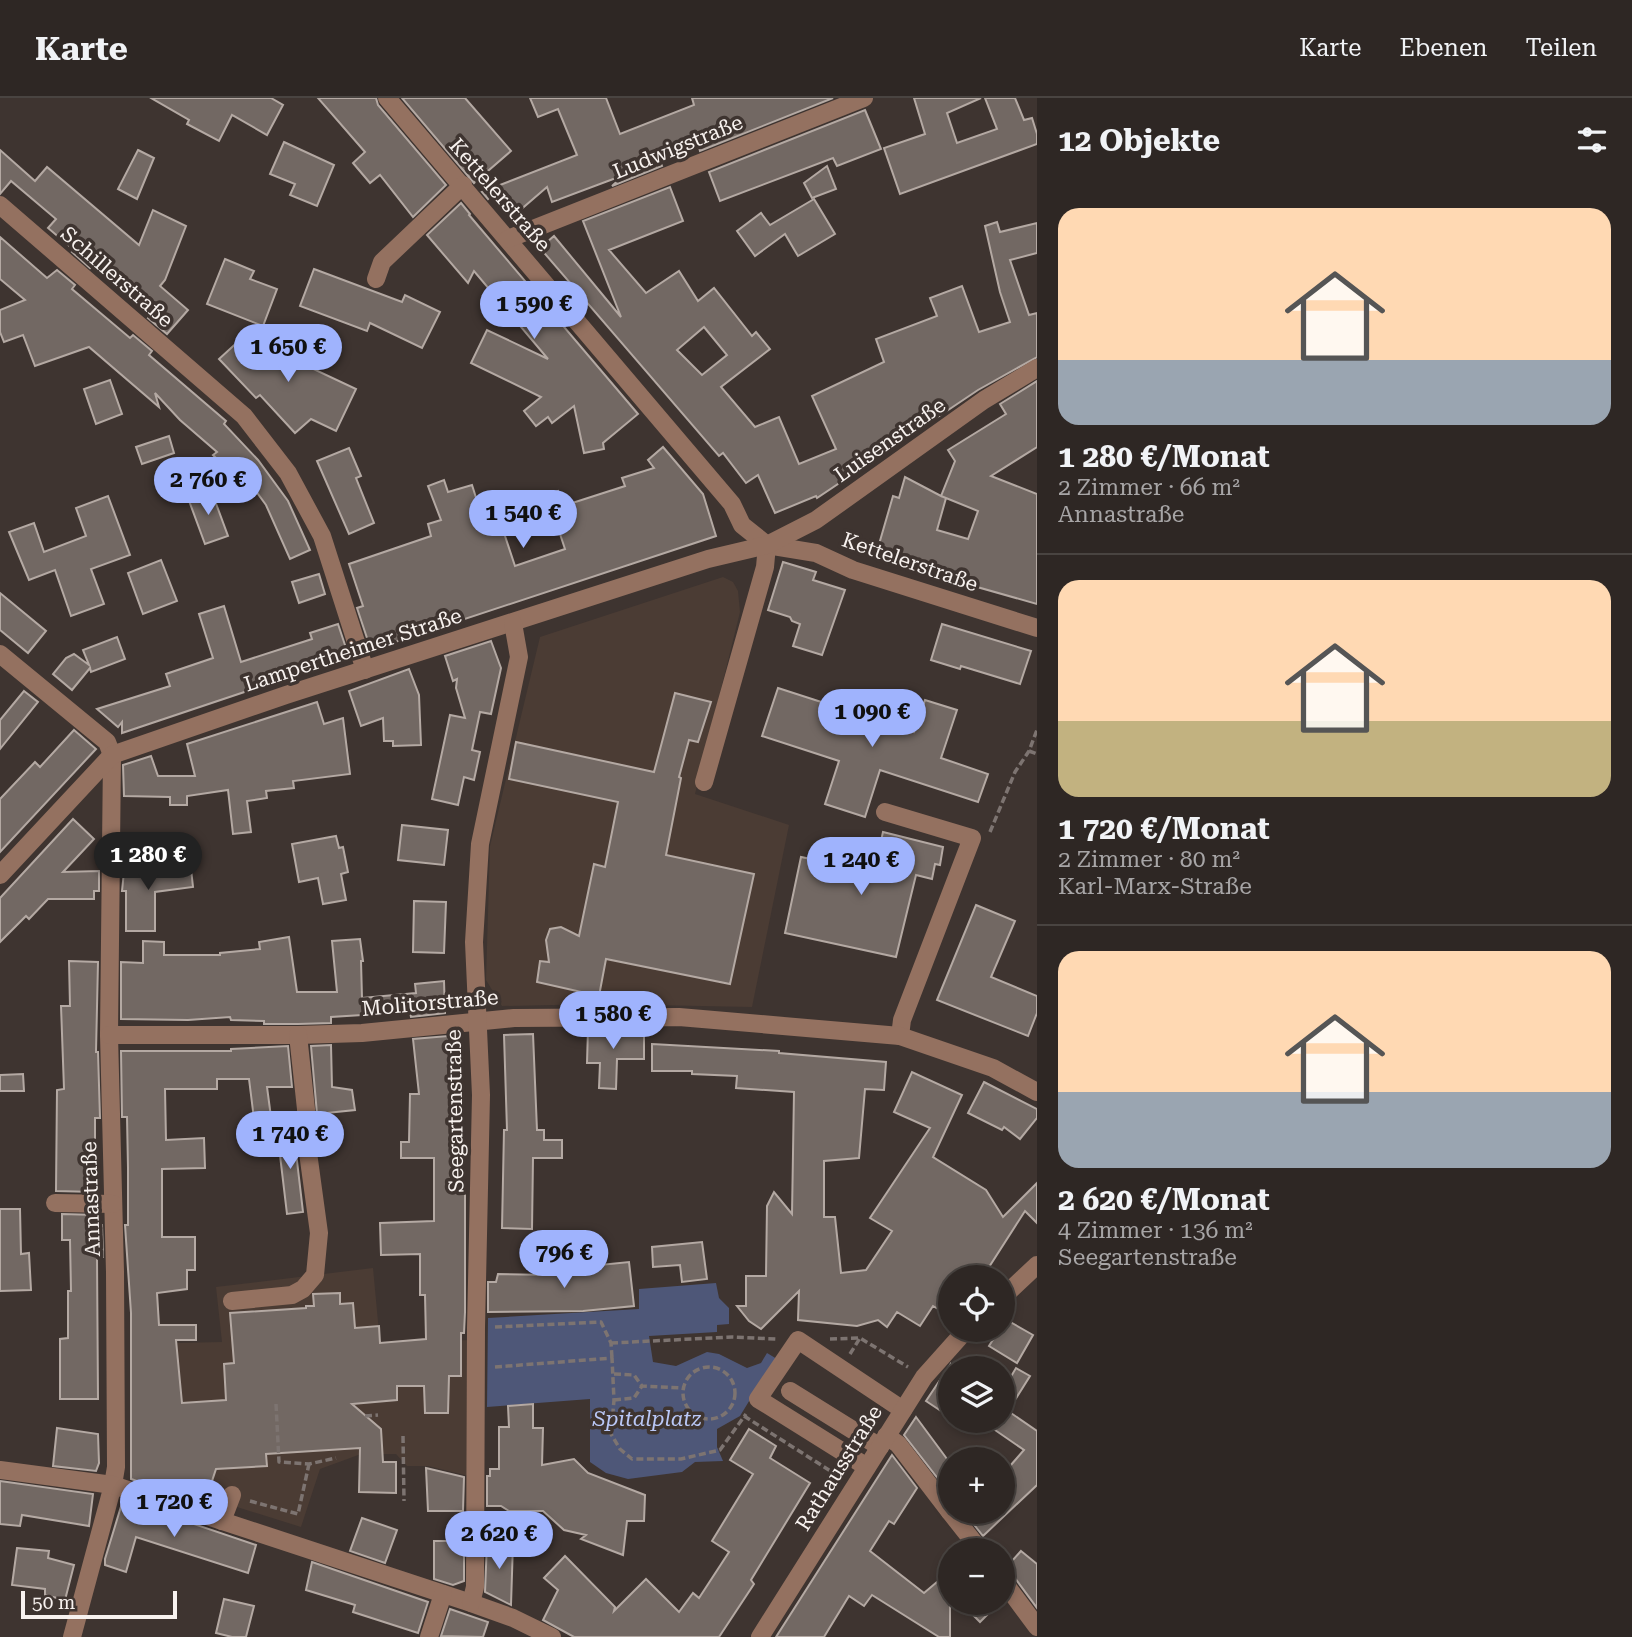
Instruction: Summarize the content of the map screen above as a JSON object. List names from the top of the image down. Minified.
{"streets":{"street":["Ludwigstraße","Kettelerstraße","Schillerstraße","Luisenstraße","Lampertheimer Straße","Molitorstraße","Seegartenstraße","Annastraße","Rathausstraße"]},"crossings":[["Ludwigstraße","Kettelerstraße"],["Kettelerstraße","Luisenstraße"],["Kettelerstraße","Lampertheimer Straße"],["Schillerstraße","Lampertheimer Straße"],["Luisenstraße","Lampertheimer Straße"],["Lampertheimer Straße","Seegartenstraße"],["Lampertheimer Straße","Annastraße"],["Molitorstraße","Seegartenstraße"],["Molitorstraße","Annastraße"]],"parks":["Spitalplatz"],"scale_bar":"50 m","page":{"header":"Karte","nav":["Karte","Ebenen","Teilen"],"heading":"12 Objekte","list":[{"name":"1 280 €/Monat","note":"2 Zimmer · 66 m² · Annastraße"},{"name":"1 720 €/Monat","note":"2 Zimmer · 80 m² · Karl-Marx-Straße"},{"name":"2 620 €/Monat","note":"4 Zimmer · 136 m² · Seegartenstraße"}],"price":["1 590 €","1 650 €","2 760 €","1 540 €","1 090 €","1 280 €","1 240 €","1 580 €","1 740 €","796 €","1 720 €","2 620 €"],"map_buttons":["+","−"],"scale":"50 m"}}
